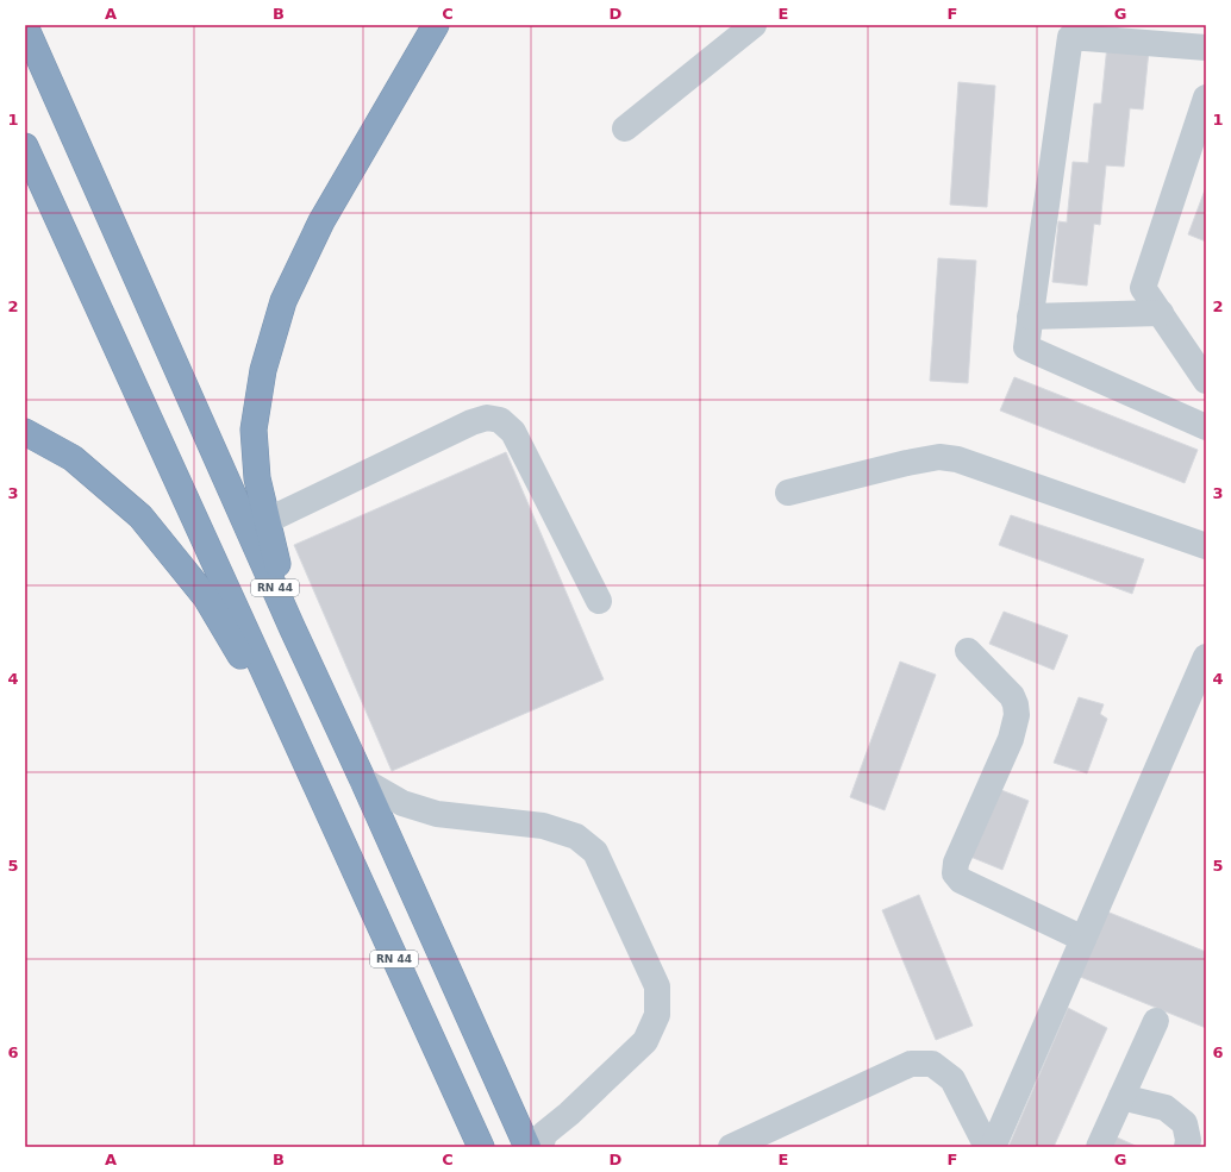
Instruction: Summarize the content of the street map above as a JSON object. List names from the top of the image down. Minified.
{"streets":{"highway":["RN 44"]},"grid":{"columns":["A","B","C","D","E","F","G"],"rows":["1","2","3","4","5","6"]}}
